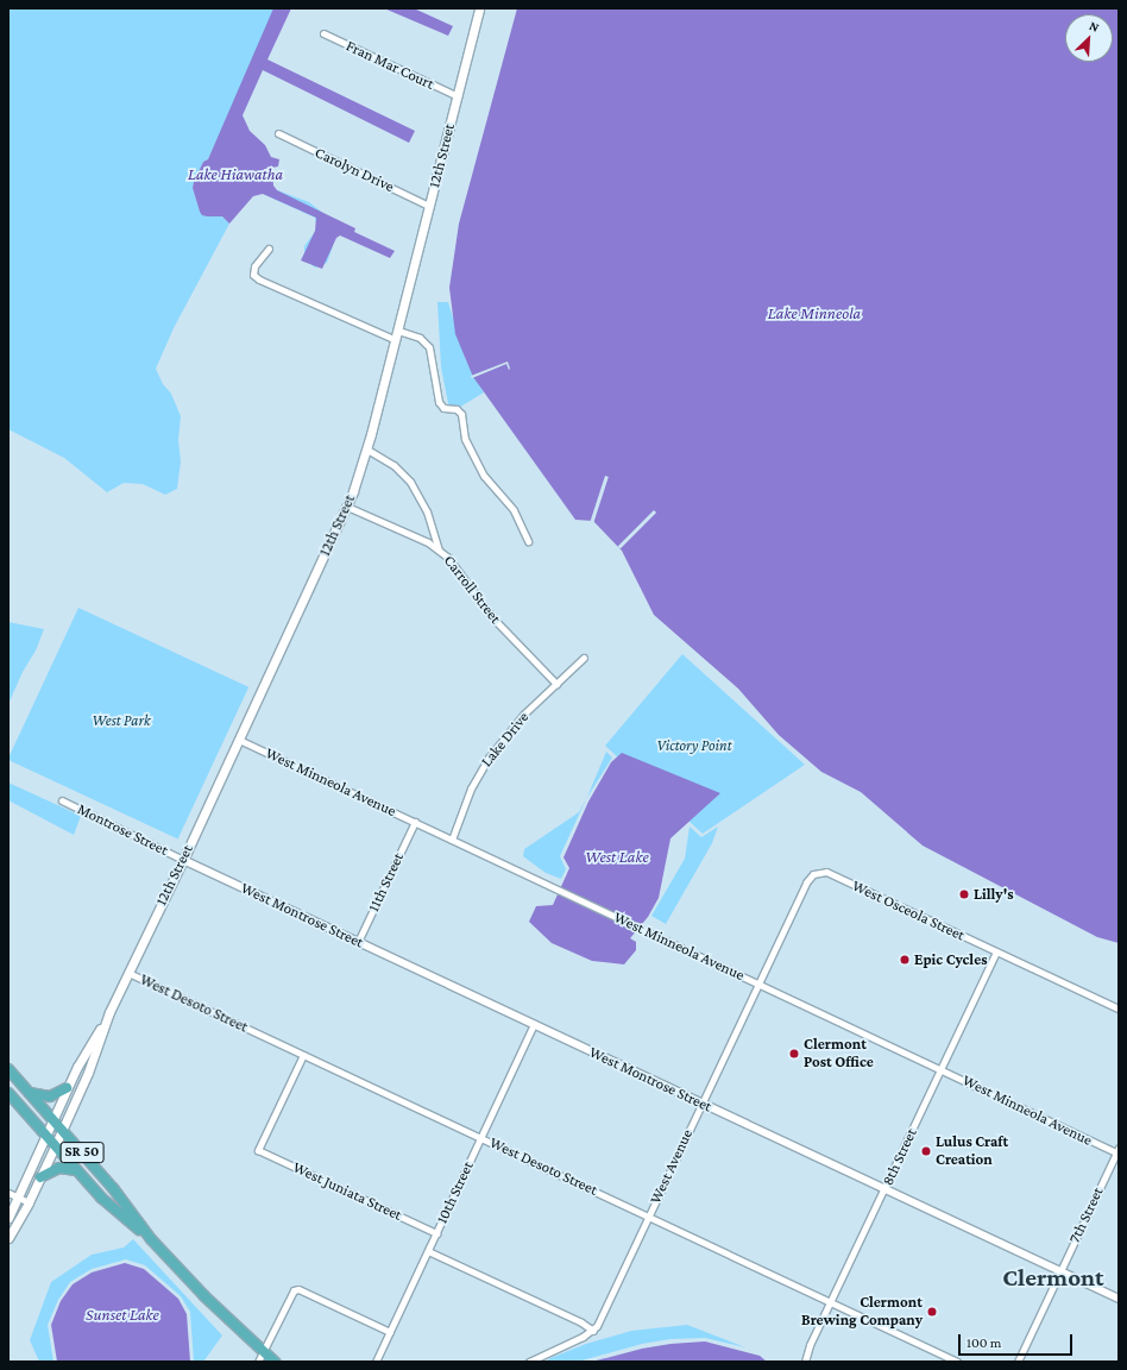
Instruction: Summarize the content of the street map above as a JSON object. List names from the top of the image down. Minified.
{"streets":{"highway":["SR 50"],"main road":["12th Street"],"street":["Fran Mar Court","Carolyn Drive","Carroll Street","Lake Drive","West Minneola Avenue","Montrose Street","11th Street","West Osceola Street","West Montrose Street","West Desoto Street","8th Street","West Avenue","West Juniata Street","10th Street","7th Street"]},"crossings":[["Fran Mar Court","12th Street"],["12th Street","Carolyn Drive"],["12th Street","Carroll Street"],["12th Street","West Minneola Avenue"],["12th Street","Montrose Street"],["12th Street","West Montrose Street"],["12th Street","West Desoto Street"],["12th Street","SR 50"],["Carroll Street","Lake Drive"],["Lake Drive","West Minneola Avenue"],["West Minneola Avenue","11th Street"],["West Minneola Avenue","8th Street"],["West Minneola Avenue","West Avenue"],["West Minneola Avenue","7th Street"],["Montrose Street","West Montrose Street"],["11th Street","West Montrose Street"],["West Osceola Street","8th Street"],["West Osceola Street","West Avenue"],["West Montrose Street","8th Street"],["West Montrose Street","West Avenue"],["West Montrose Street","10th Street"],["West Montrose Street","7th Street"],["West Desoto Street","8th Street"],["West Desoto Street","West Avenue"],["West Desoto Street","West Juniata Street"],["West Desoto Street","10th Street"],["West Juniata Street","10th Street"]],"districts":["Clermont"],"water":["Lake Hiawatha","Lake Minneola","West Lake","Sunset Lake"],"parks":["West Park","Victory Point"],"places":["Lilly's","Epic Cycles","Clermont Post Office","Lulus Craft Creation","Clermont Brewing Company"],"scale_bar":"100 m","north":"top right"}
